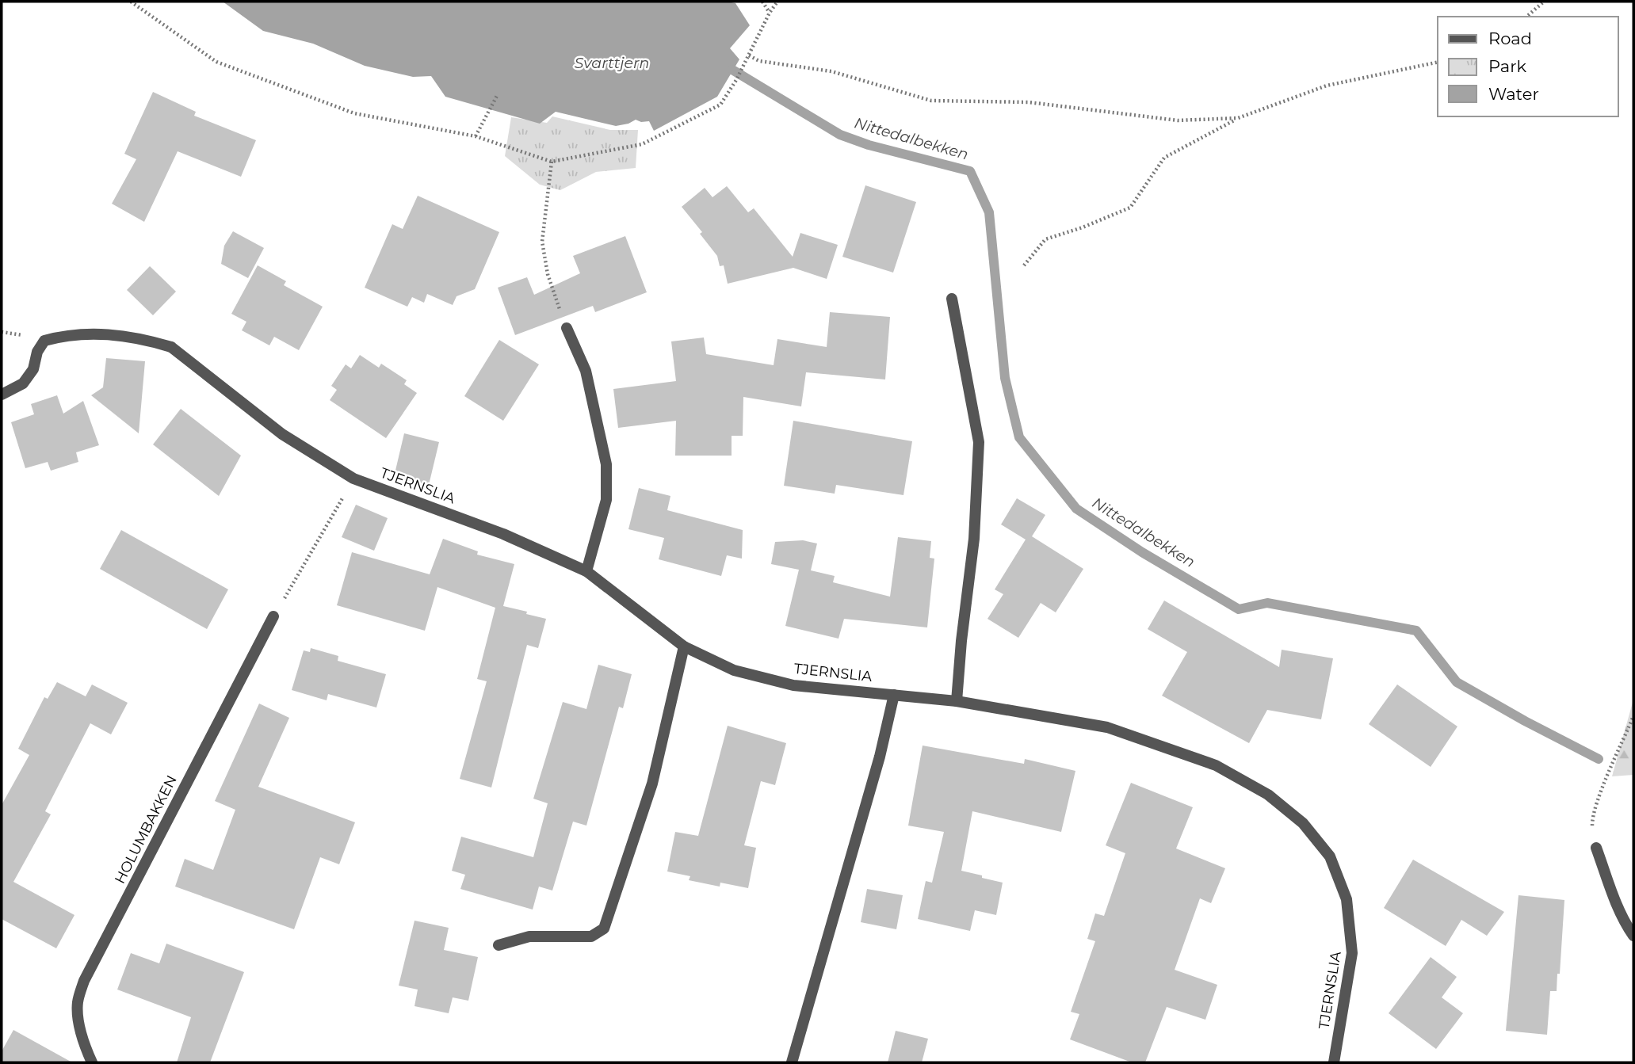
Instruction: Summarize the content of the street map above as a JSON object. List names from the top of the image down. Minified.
{"streets":{"street":["TJERNSLIA","HOLUMBAKKEN"]},"water":["Svarttjern","Nittedalbekken"],"legend":["Road","Park","Water"]}
